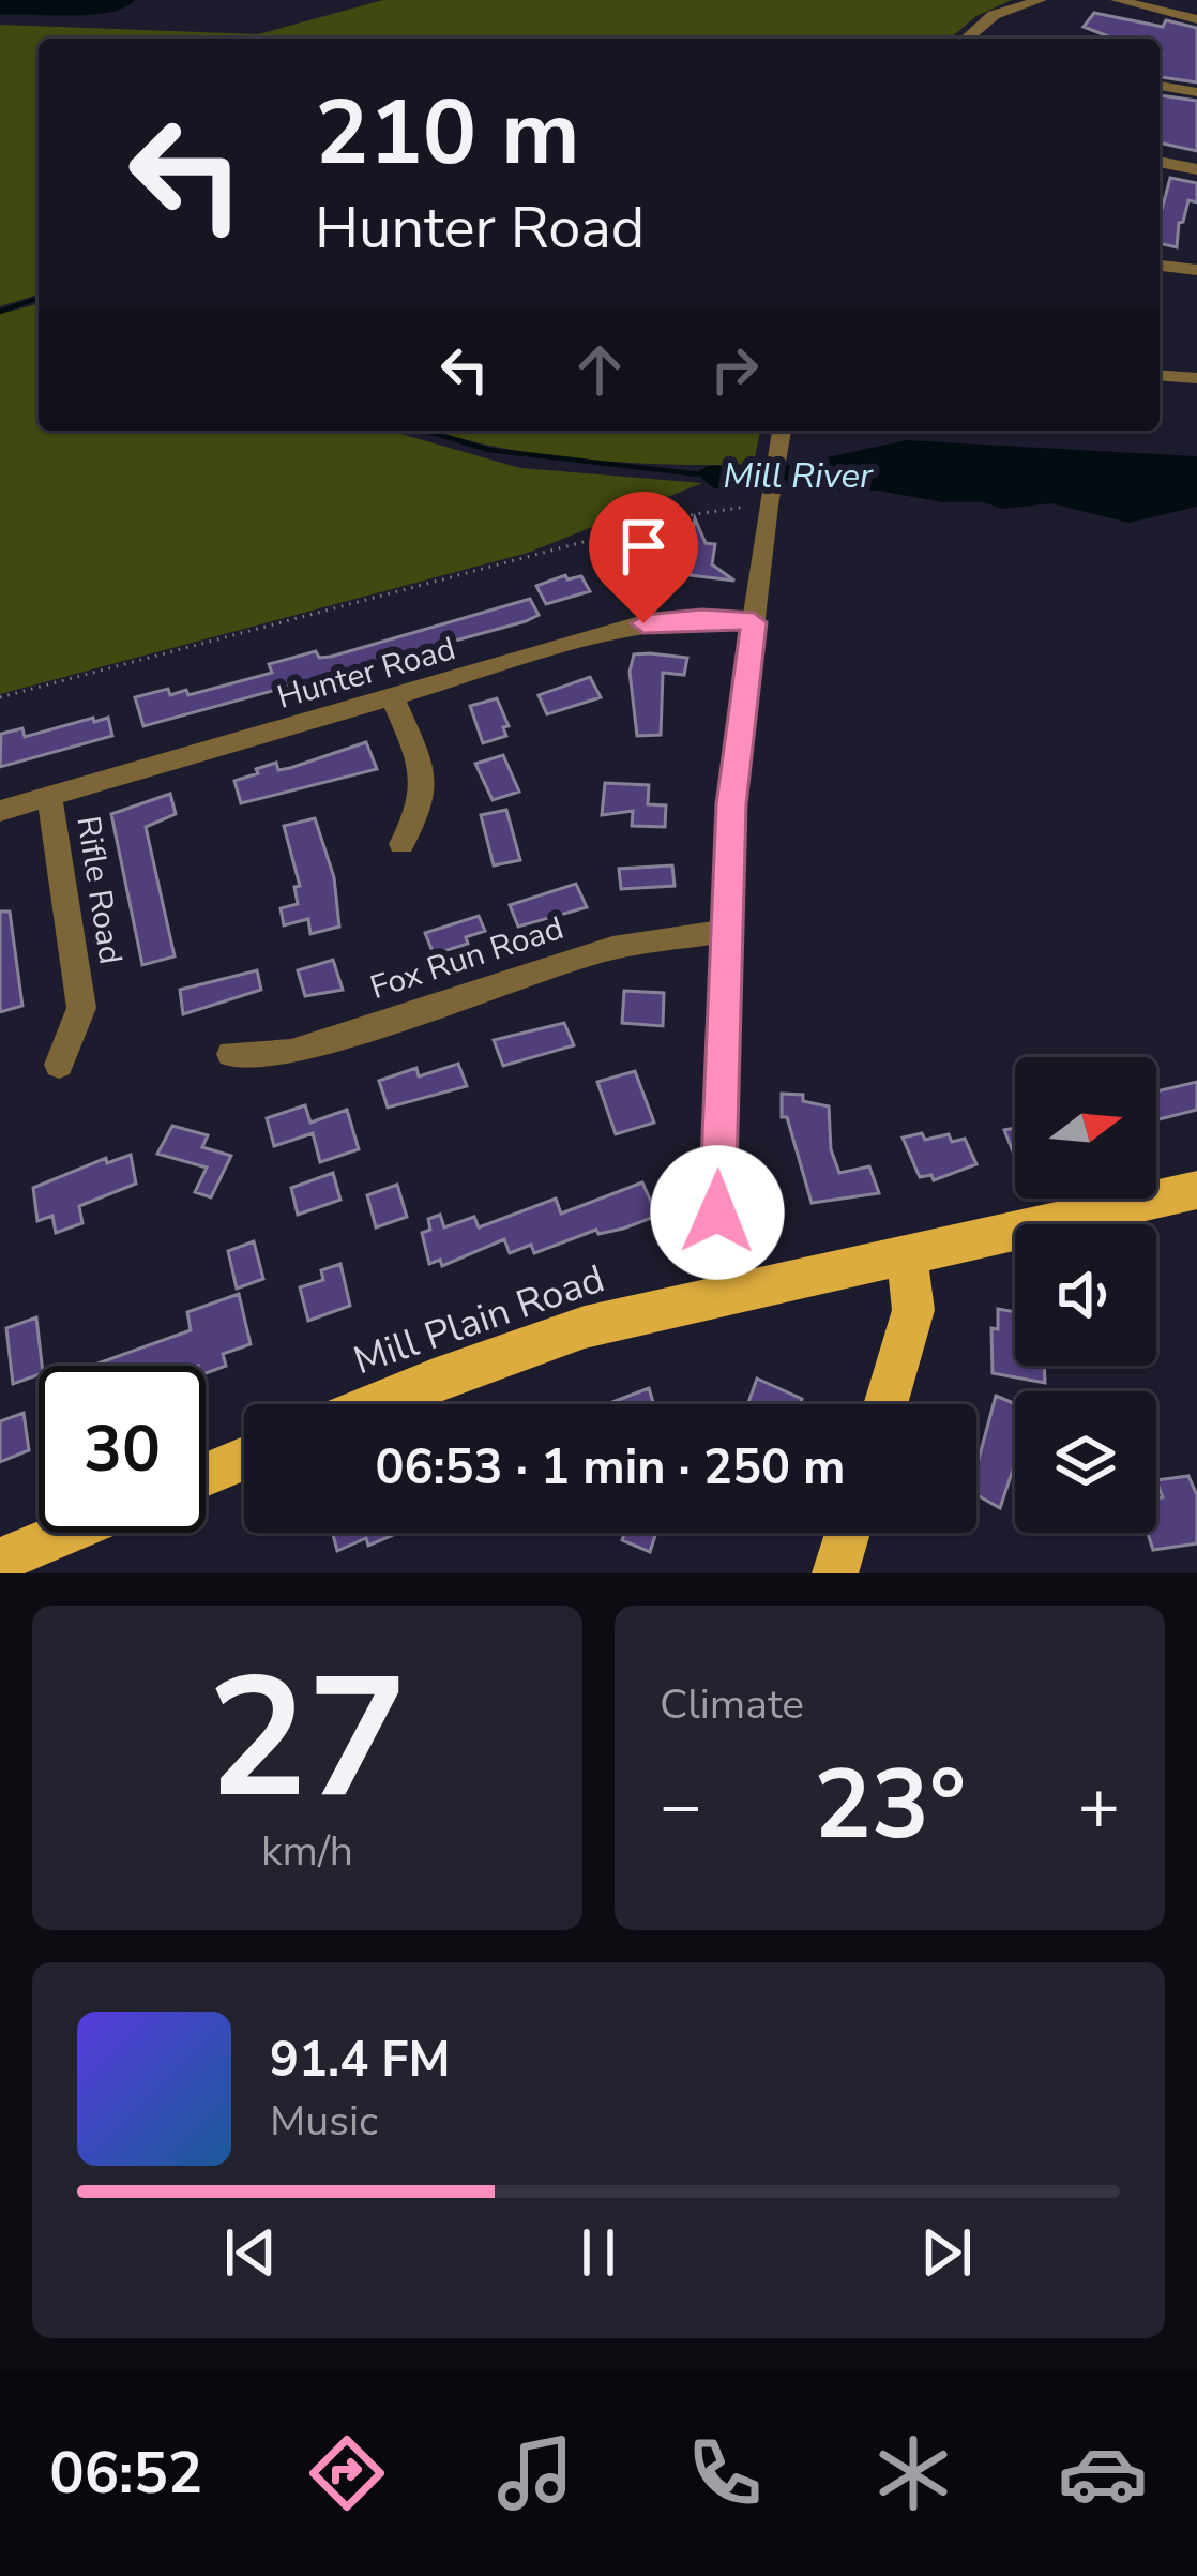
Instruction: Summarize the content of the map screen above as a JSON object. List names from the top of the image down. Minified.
{"streets":{"main road":["Mill Plain Road"],"street":["Hunter Road","Rifle Road","Fox Run Road"]},"crossings":[["Hunter Road","Rifle Road"]],"water":["Mill River"],"north":"right","page":{"turn":["210 m","Hunter Road"],"limit":"30","trip":"06:53 · 1 min · 250 m","tile":[["27","km/h"],"Climate"],"heat":["−","23°","+"],"song":["91.4 FM","Music"],"tabs":"06:52"}}
